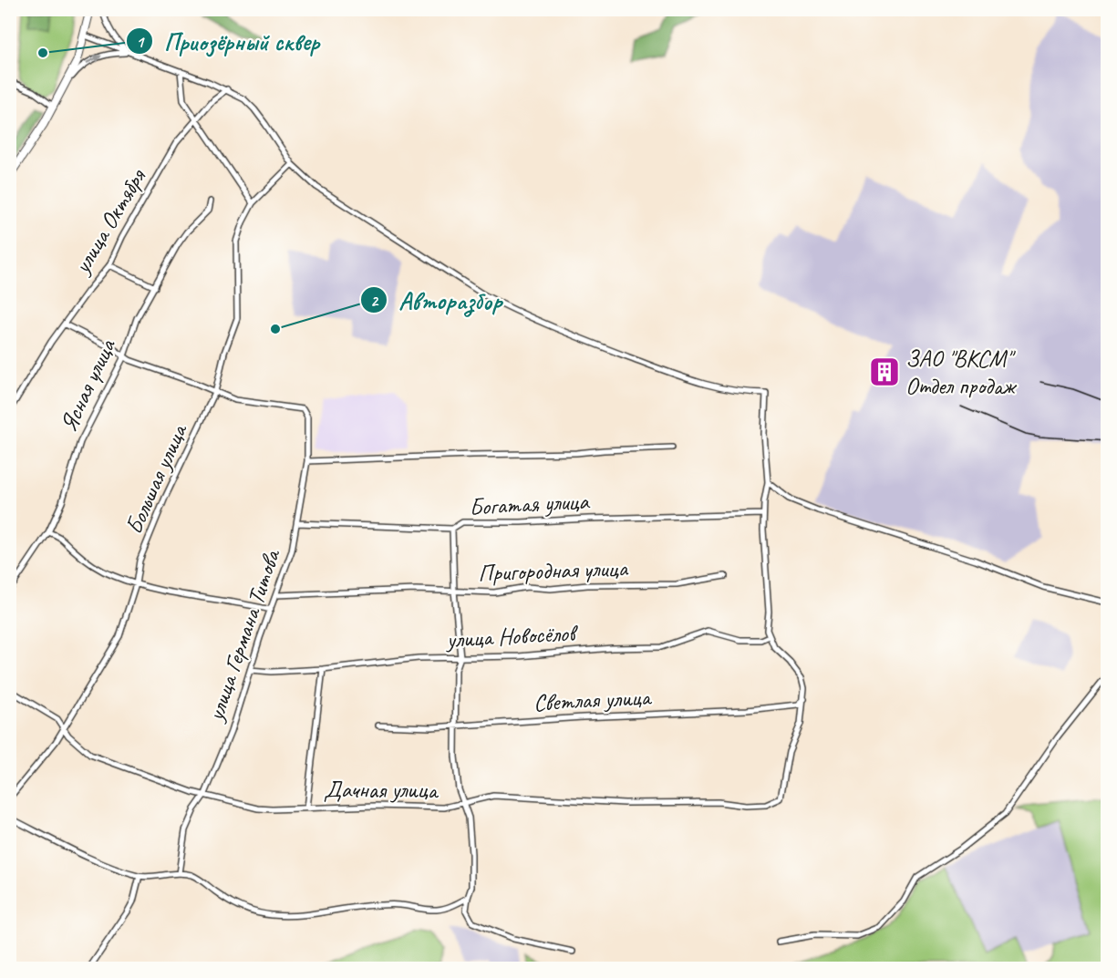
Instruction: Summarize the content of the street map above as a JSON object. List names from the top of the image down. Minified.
{"streets":{"street":["улица Октября","Ясная улица","Большая улица","Богатая улица","Пригородная улица","улица Германа Титова","улица Новосёлов","Светлая улица","Дачная улица"]},"crossings":[["Большая улица","улица Германа Титова"],["Большая улица","Дачная улица"],["Богатая улица","улица Германа Титова"],["Пригородная улица","улица Германа Титова"],["улица Германа Титова","улица Новосёлов"],["улица Германа Титова","Дачная улица"],["Светлая улица","Дачная улица"]],"places":{"other":["Приозёрный сквер","Авторазбор"],"building":["ЗАО \"ВКСМ\" Отдел продаж"]}}
